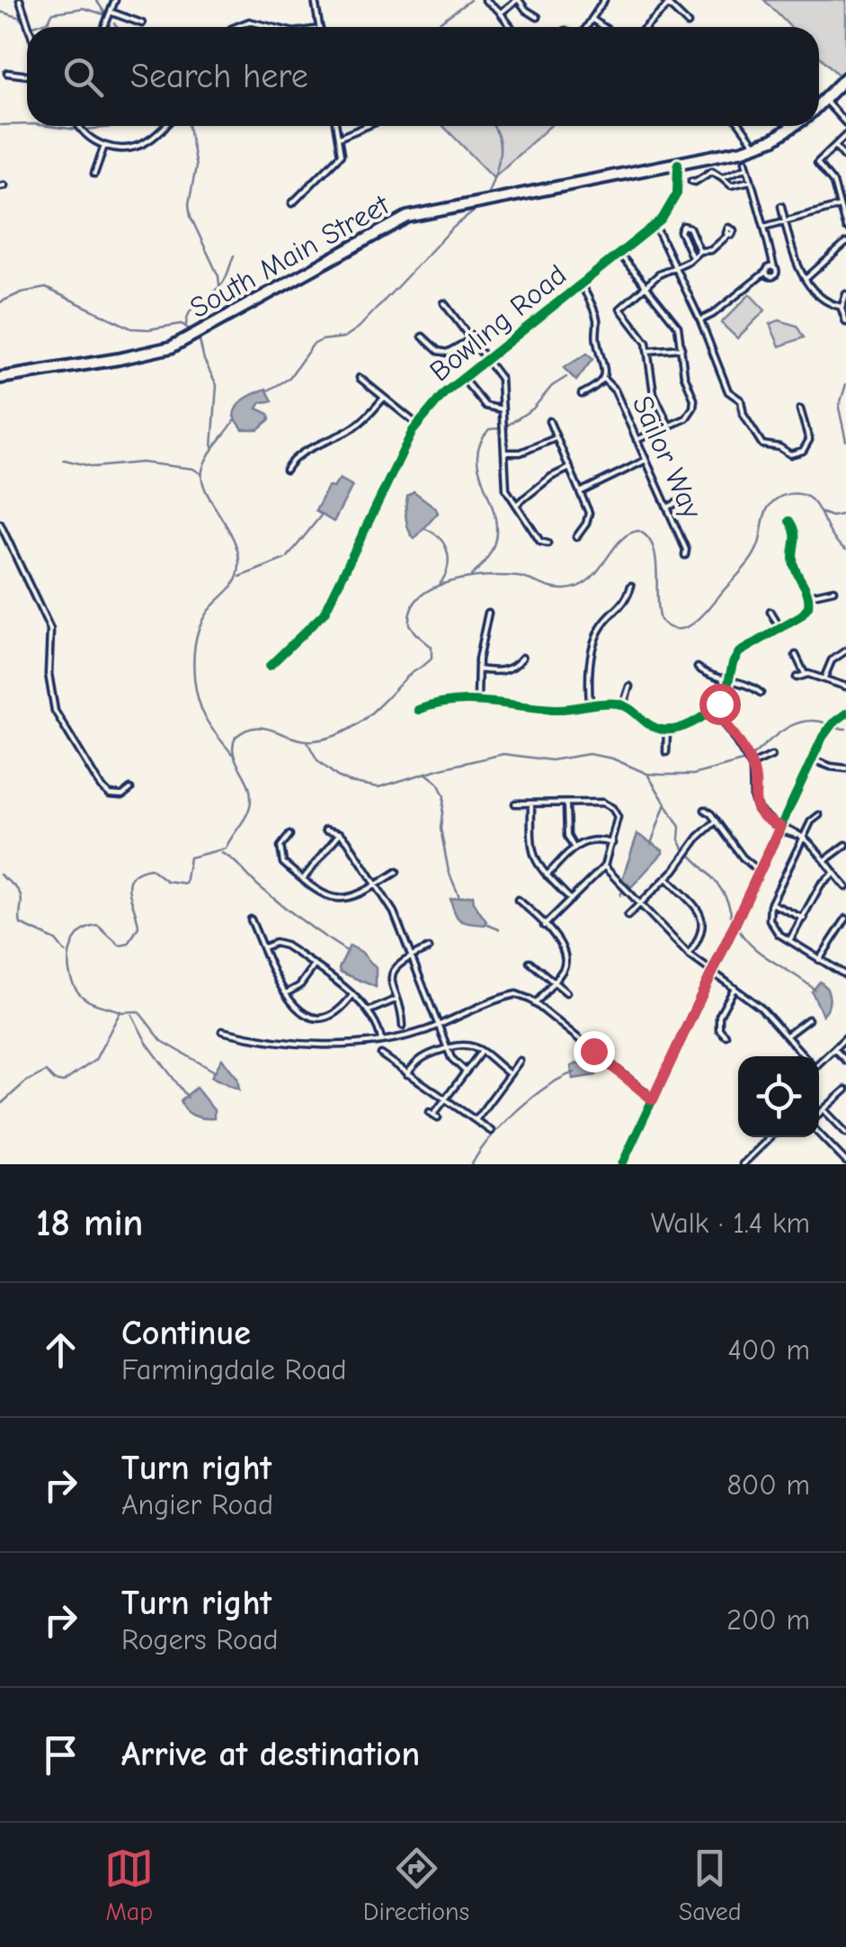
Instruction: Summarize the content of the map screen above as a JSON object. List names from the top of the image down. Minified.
{"streets":{"highway":["South Main Street"],"street":["Bowling Road","Sailor Way"]},"crossings":[["South Main Street","Bowling Road"]],"page":{"search":"Search here","heading":["18 min","Walk · 1.4 km"],"list":[["Continue","Farmingdale Road","400 m"],["Turn right","Angier Road","800 m"],["Turn right","Rogers Road","200 m"],"Arrive at destination"],"nav":["Map","Directions","Saved"]}}
